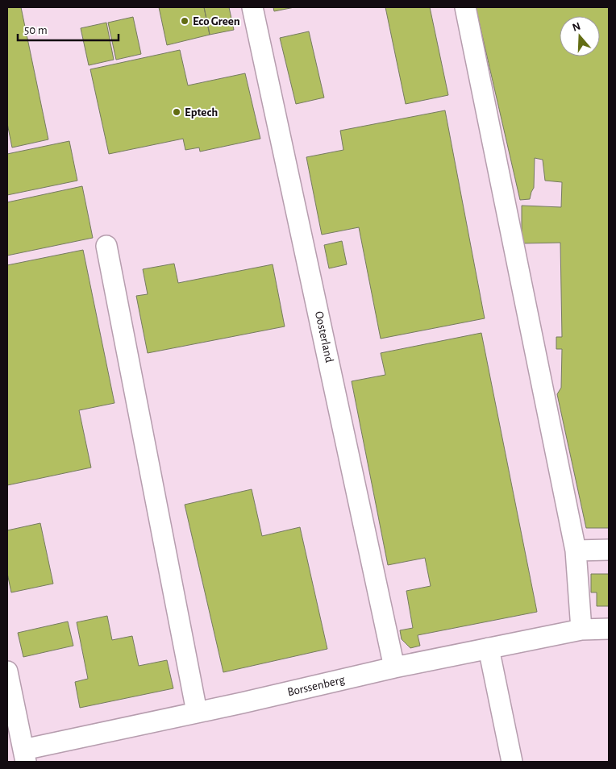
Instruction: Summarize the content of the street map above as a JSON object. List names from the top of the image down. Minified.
{"streets":{"street":["Oosterland","Borssenberg"]},"crossings":[["Oosterland","Borssenberg"]],"places":["Eco Green","Eptech"],"scale_bar":"50 m","north":"top"}
